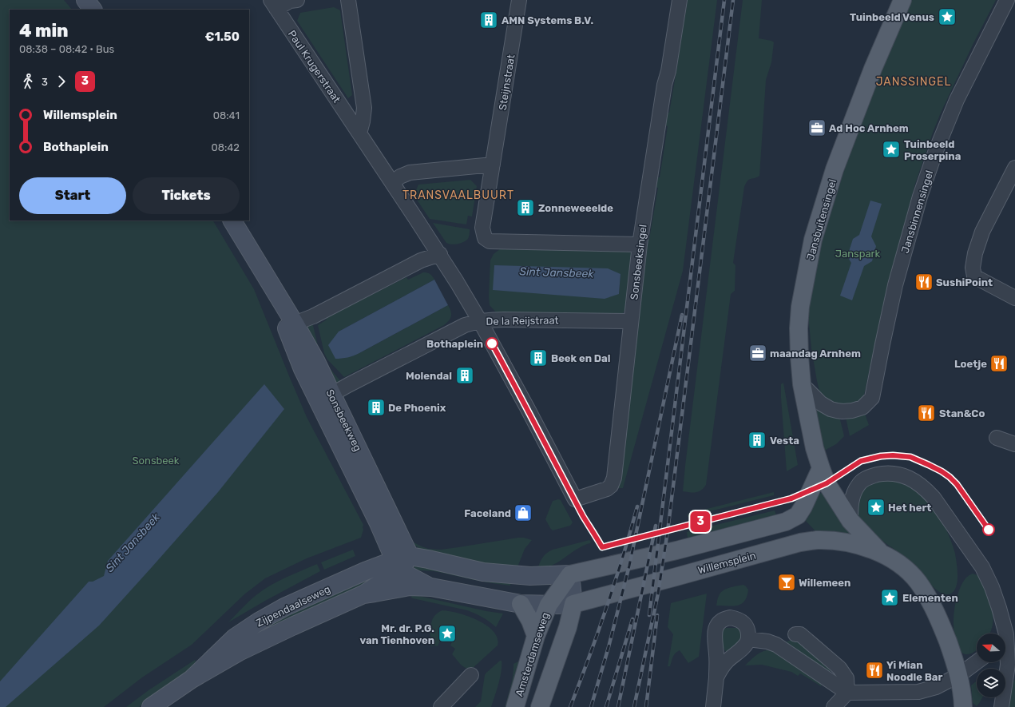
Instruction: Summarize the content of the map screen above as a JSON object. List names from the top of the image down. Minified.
{"streets":{"main road":["Jansbuitensingel","Sonsbeekweg","Willemsplein","Zijpendaalseweg","Amsterdamseweg"],"street":["Paul Krugerstraat","Steijnstraat","Jansbinnensingel","Sonsbeeksingel","De la Reijstraat"]},"crossings":[["Jansbinnensingel","Jansbuitensingel"],["Jansbuitensingel","Willemsplein"],["Sonsbeeksingel","De la Reijstraat"],["De la Reijstraat","Sonsbeekweg"],["Sonsbeekweg","Zijpendaalseweg"],["Willemsplein","Zijpendaalseweg"],["Zijpendaalseweg","Amsterdamseweg"]],"districts":["JANSSINGEL","TRANSVAALBUURT"],"water":["Sint Jansbeek"],"parks":["Janspark","Sonsbeek"],"places":{"place":["Tuinbeeld Venus","Tuinbeeld Proserpina","Het hert","Elementen","Mr. dr. P.G. van Tienhoven"],"building":["AMN Systems B.V.","Zonneweeelde","Beek en Dal","Molendal","De Phoenix","Vesta"],"office":["Ad Hoc Arnhem","maandag Arnhem"],"restaurant":["SushiPoint","Loetje","Stan&Co","Yi Mian Noodle Bar"],"other":["Bothaplein"],"shop":["Faceland"],"bar":["Willemeen"]},"lines":["bus line 3"],"north":"left","page":{"on_map":"3","heading":["4 min","08:38 – 08:42 · Bus","€1.50"],"legs":["3","3"],"list":[{"name":"Willemsplein","value":"08:41"},{"name":"Bothaplein","value":"08:42"}],"buttons":["Start","Tickets"]}}
